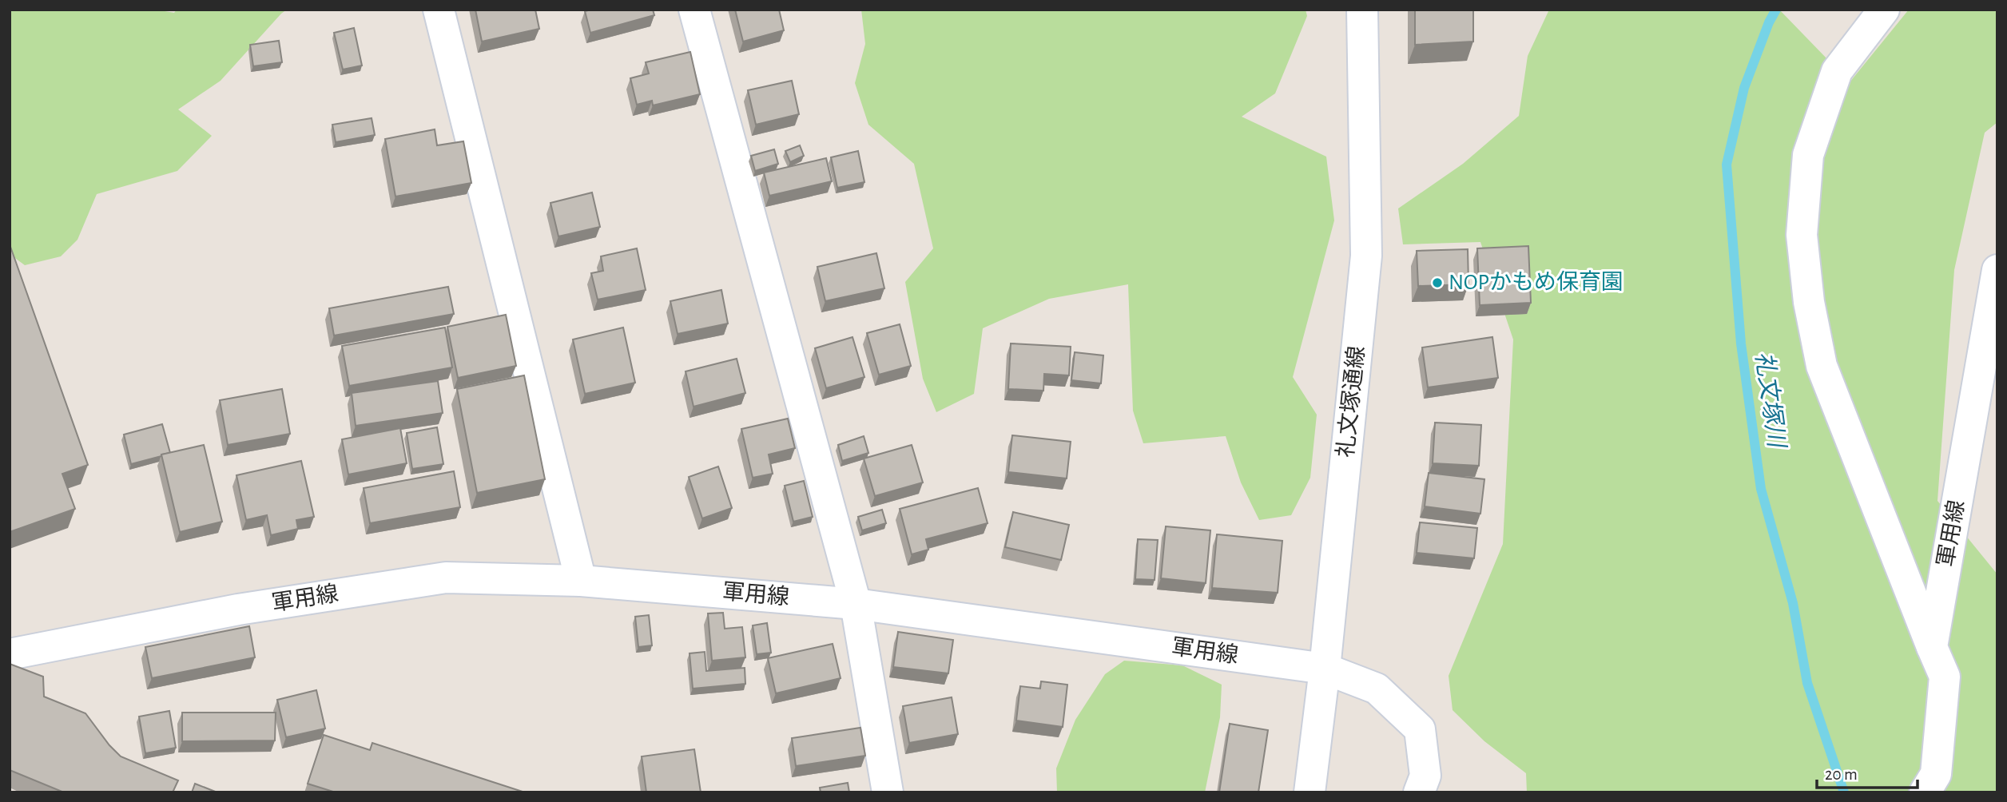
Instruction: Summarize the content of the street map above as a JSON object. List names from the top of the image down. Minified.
{"streets":{"street":["礼文塚通線","軍用線"]},"crossings":[["礼文塚通線","軍用線"]],"water":["礼文塚川"],"places":["NOPかもめ保育園"],"scale_bar":"20 m"}
